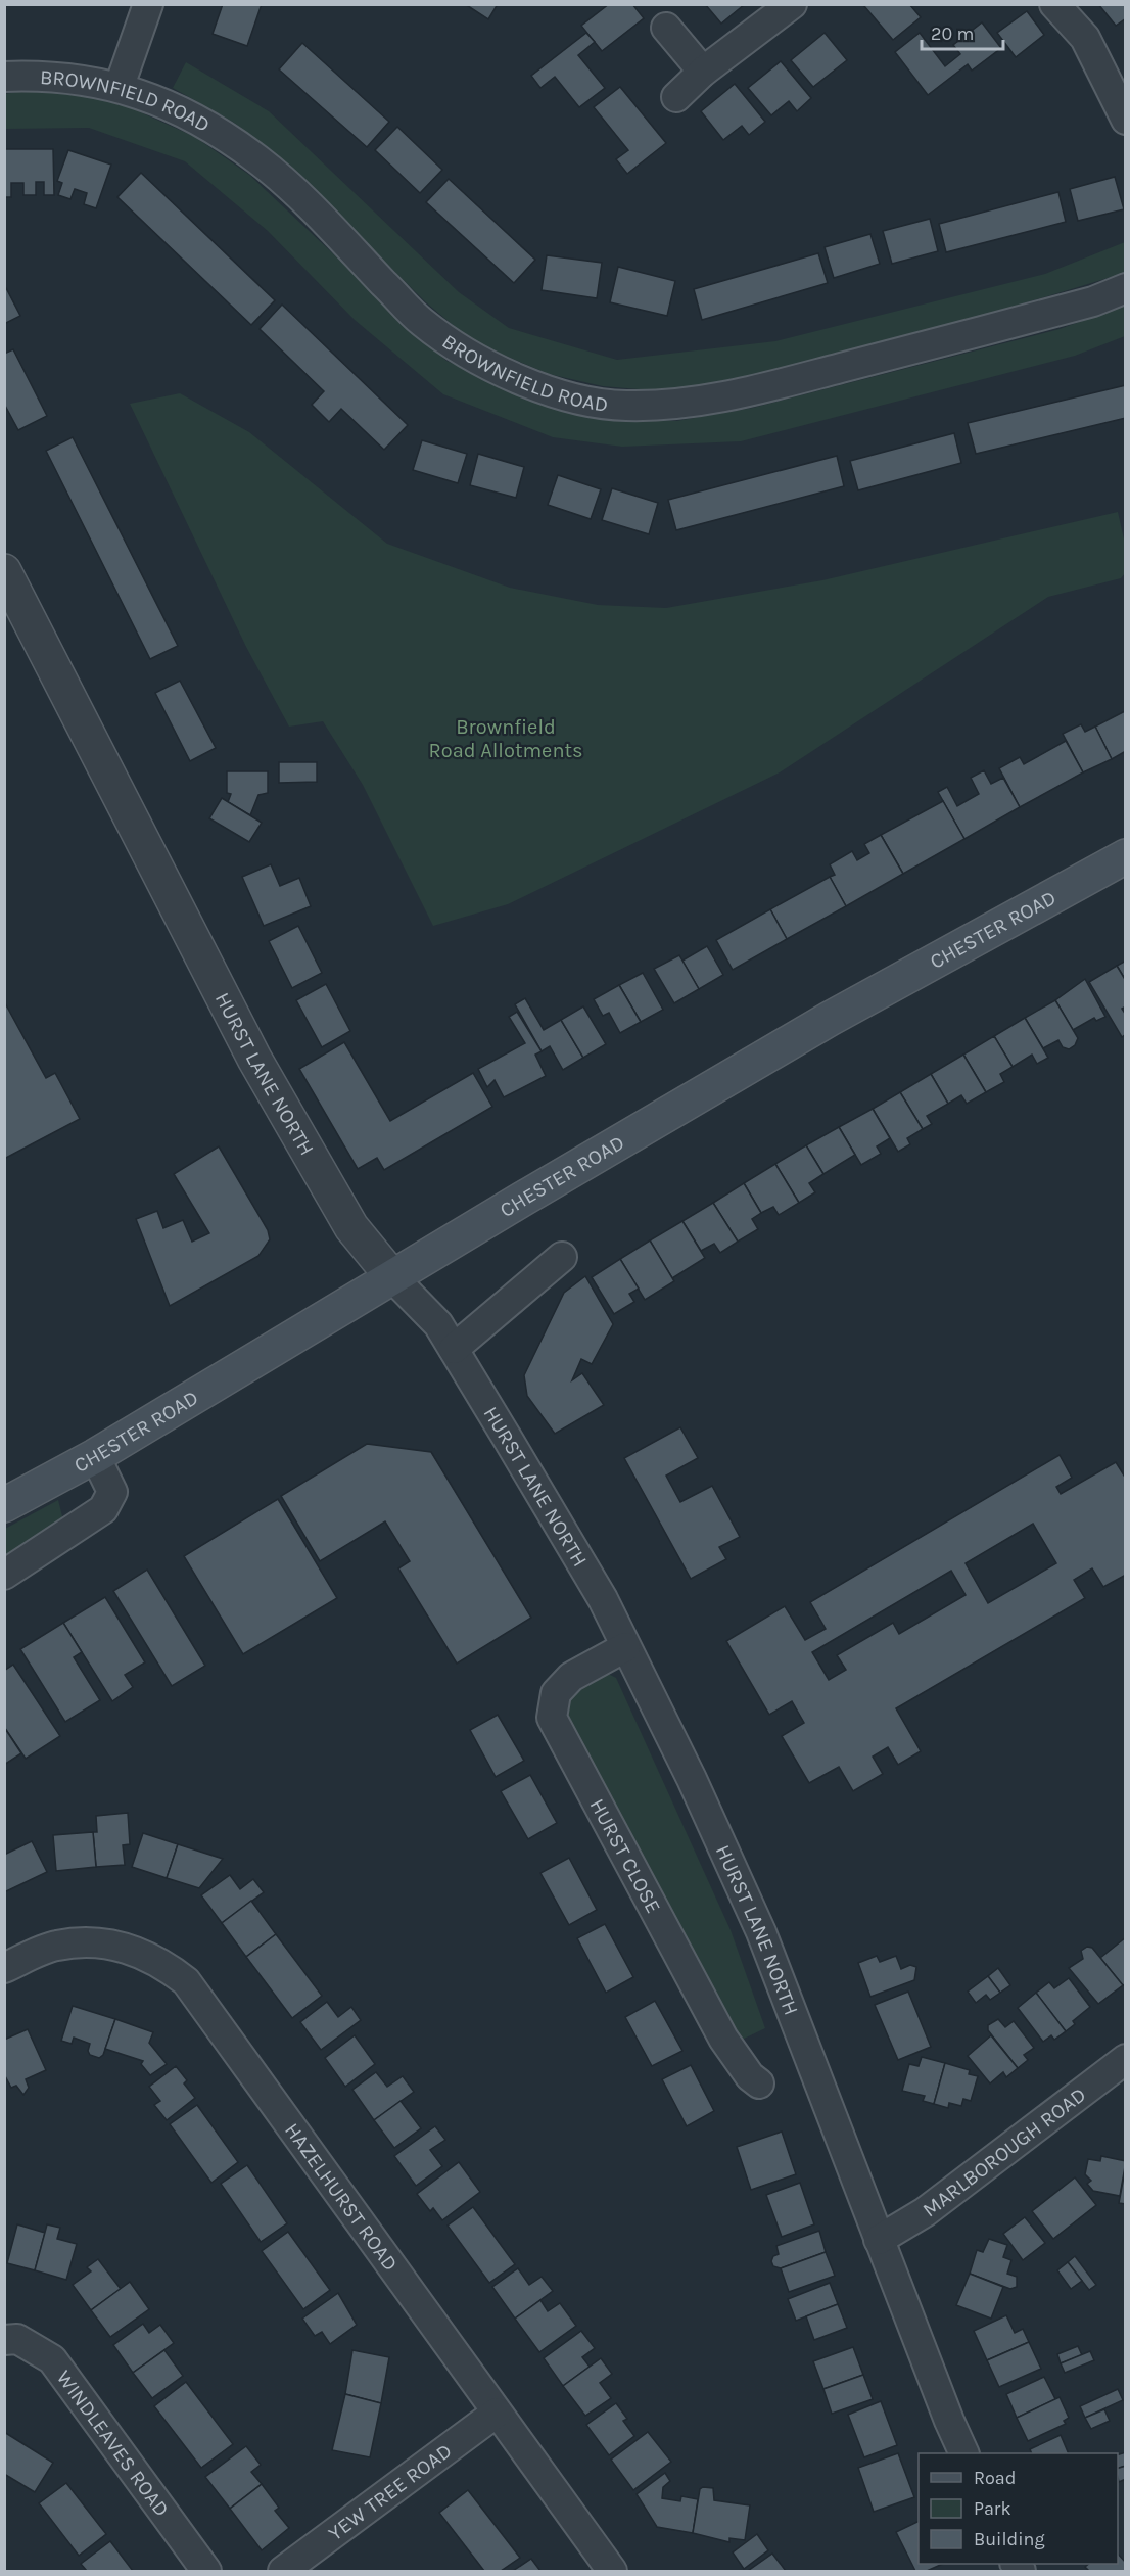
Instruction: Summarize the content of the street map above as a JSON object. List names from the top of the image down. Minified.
{"streets":{"main road":["CHESTER ROAD"],"street":["BROWNFIELD ROAD","HURST LANE NORTH","HURST CLOSE","MARLBOROUGH ROAD","HAZELHURST ROAD","WINDLEAVES ROAD","YEW TREE ROAD"]},"crossings":[["CHESTER ROAD","HURST LANE NORTH"],["HURST LANE NORTH","HURST CLOSE"],["HURST LANE NORTH","MARLBOROUGH ROAD"],["HAZELHURST ROAD","YEW TREE ROAD"]],"parks":["Brownfield Road Allotments"],"legend":["Road","Park","Building"],"scale_bar":"20 m"}
